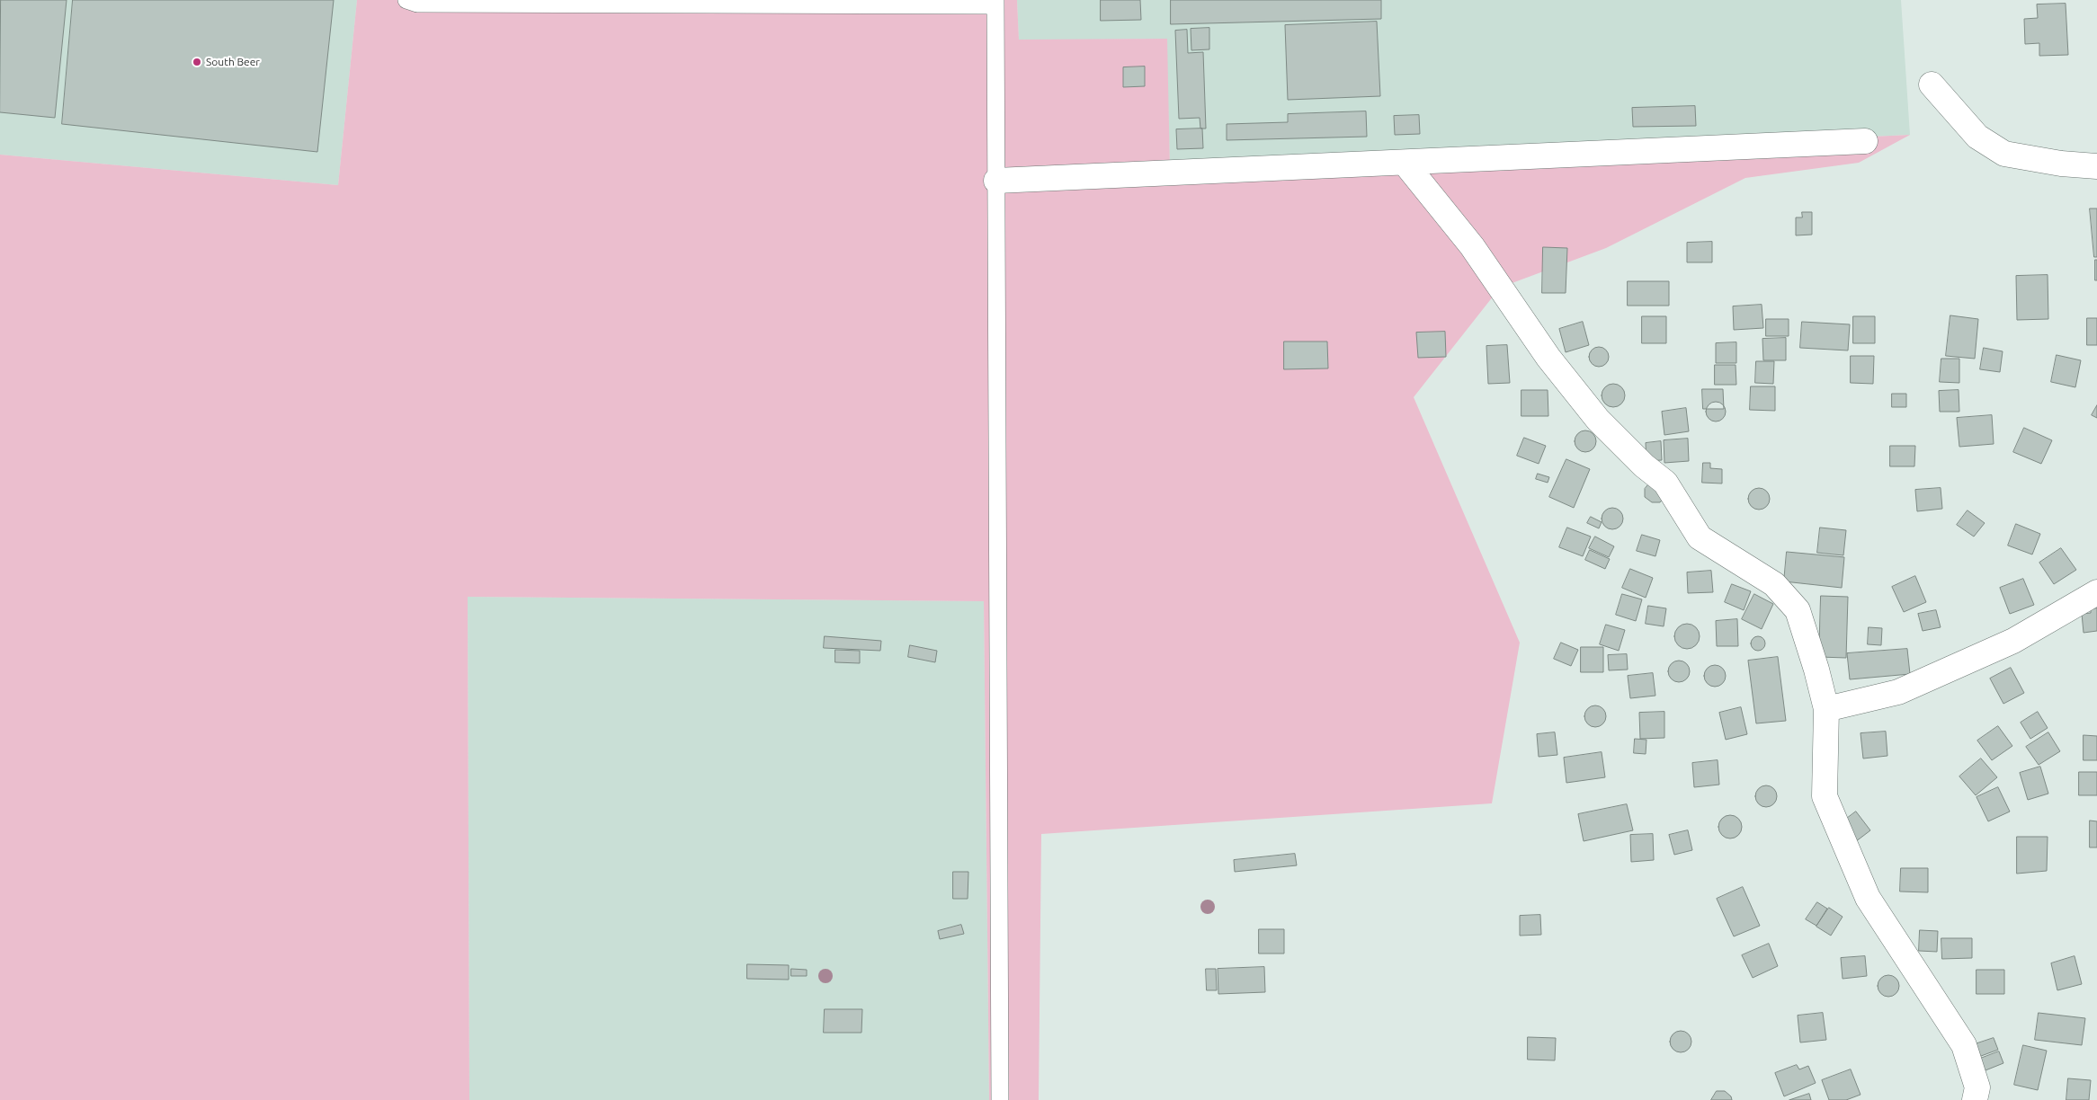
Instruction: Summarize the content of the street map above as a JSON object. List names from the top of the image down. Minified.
{"places":["South Beer"]}
